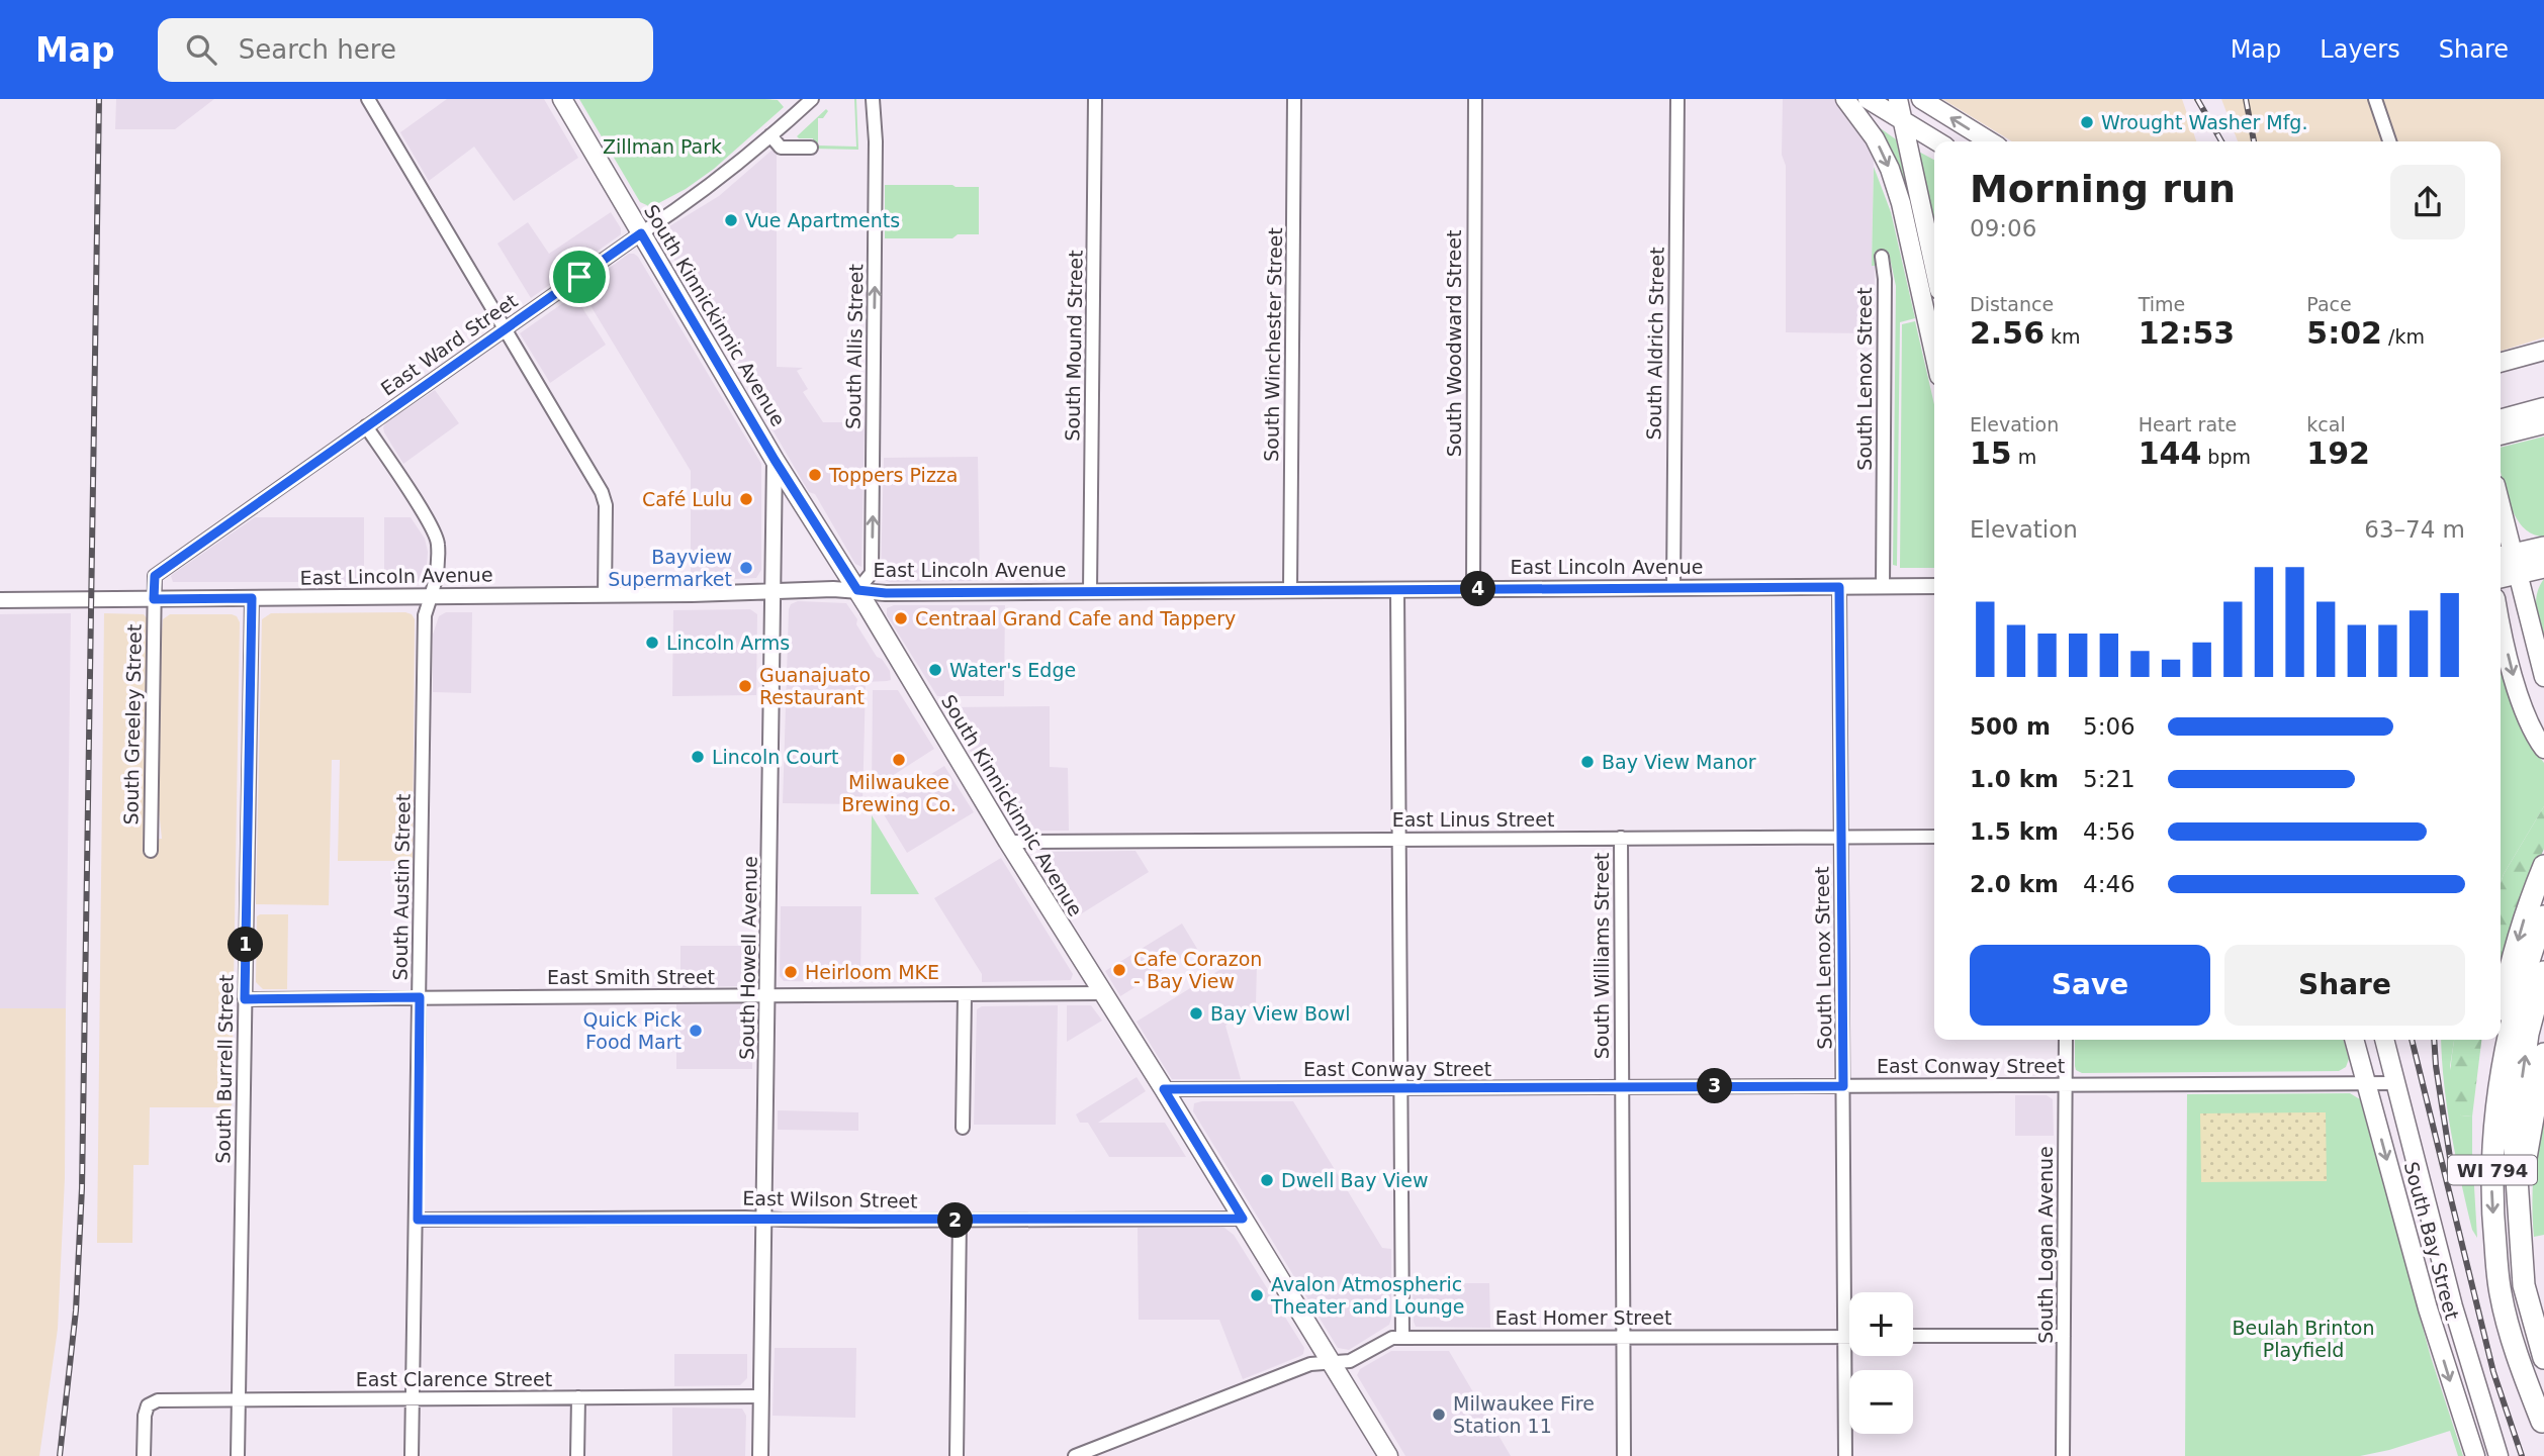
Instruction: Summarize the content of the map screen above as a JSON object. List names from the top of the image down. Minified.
{"streets":{"highway":["WI 794"],"main road":["South Kinnickinnic Avenue","South Bay Street"],"street":["South Woodward Street","South Aldrich Street","East Ward Street","South Winchester Street","South Mound Street","South Allis Street","South Lenox Street","East Lincoln Avenue","South Greeley Street","East Linus Street","South Austin Street","South Williams Street","South Howell Avenue","East Smith Street","East Conway Street","South Burrell Street","East Wilson Street","South Logan Avenue","East Homer Street","East Clarence Street"]},"crossings":[["South Kinnickinnic Avenue","East Ward Street"],["South Kinnickinnic Avenue","South Allis Street"],["South Kinnickinnic Avenue","East Lincoln Avenue"],["South Kinnickinnic Avenue","East Linus Street"],["South Kinnickinnic Avenue","South Howell Avenue"],["South Kinnickinnic Avenue","East Smith Street"],["South Kinnickinnic Avenue","East Conway Street"],["South Kinnickinnic Avenue","East Wilson Street"],["South Kinnickinnic Avenue","East Homer Street"],["South Woodward Street","East Lincoln Avenue"],["South Aldrich Street","East Lincoln Avenue"],["East Ward Street","East Lincoln Avenue"],["East Ward Street","South Greeley Street"],["East Ward Street","South Austin Street"],["South Winchester Street","East Lincoln Avenue"],["South Mound Street","East Lincoln Avenue"],["South Allis Street","East Lincoln Avenue"],["South Lenox Street","East Lincoln Avenue"],["South Lenox Street","East Linus Street"],["South Lenox Street","East Conway Street"],["South Lenox Street","East Homer Street"],["East Lincoln Avenue","South Greeley Street"],["East Lincoln Avenue","South Austin Street"],["East Lincoln Avenue","South Howell Avenue"],["East Lincoln Avenue","South Burrell Street"],["East Linus Street","South Williams Street"],["South Austin Street","East Smith Street"],["South Austin Street","East Wilson Street"],["South Austin Street","East Clarence Street"],["South Williams Street","East Conway Street"],["South Williams Street","East Homer Street"],["South Howell Avenue","East Smith Street"],["South Howell Avenue","East Wilson Street"],["South Howell Avenue","East Clarence Street"],["East Smith Street","South Burrell Street"],["East Conway Street","South Bay Street"],["East Conway Street","South Logan Avenue"],["South Burrell Street","East Clarence Street"]],"one_way":["South Allis Street"],"parks":["Zillman Park","Beulah Brinton Playfield"],"places":["Wrought Washer Mfg.","Vue Apartments","Toppers Pizza","Café Lulu","Bayview Supermarket","Centraal Grand Cafe and Tappery","Lincoln Arms","Water's Edge","Guanajuato Restaurant","Lincoln Court","Milwaukee Brewing Co.","Bay View Manor","Cafe Corazon - Bay View","Heirloom MKE","Bay View Bowl","Quick Pick Food Mart","Dwell Bay View","Avalon Atmospheric Theater and Lounge","Milwaukee Fire Station 11"],"page":{"header":"Map","search":"Search here","nav":["Map","Layers","Share"],"heading":["Morning run","09:06"],"stats":[["Distance","2.56 km"],["Time","12:53"],["Pace","5:02 /km"],["Elevation","15 m"],["Heart rate","144 bpm"],["kcal","192"]],"chart":["Elevation","63–74 m"],"pins":["4","1","3","2"],"list":[{"name":"500 m","note":"5:06"},{"name":"1.0 km","note":"5:21"},{"name":"1.5 km","note":"4:56"},{"name":"2.0 km","note":"4:46"}],"buttons":["Save","Share"],"map_buttons":["+","−"]}}
